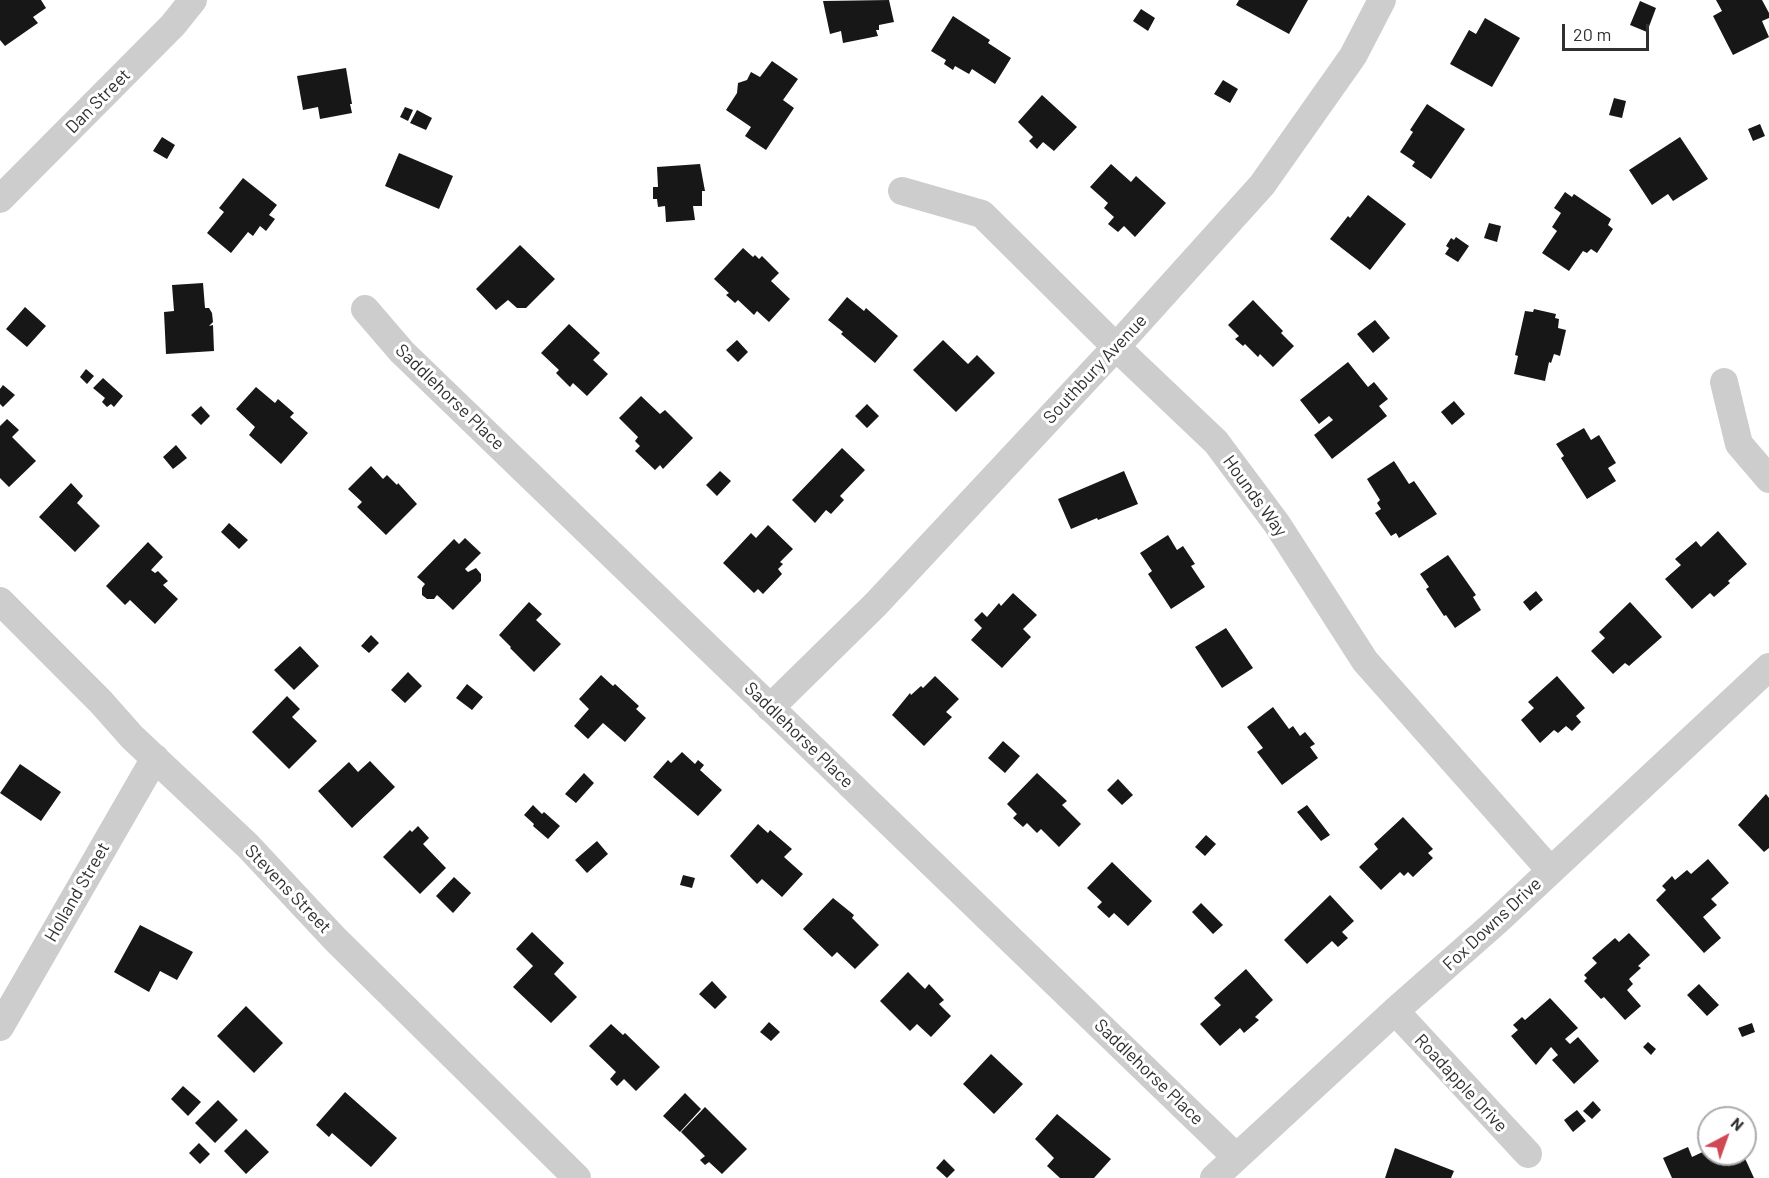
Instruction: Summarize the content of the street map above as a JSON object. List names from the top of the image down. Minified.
{"streets":{"street":["Dan Street","Southbury Avenue","Saddlehorse Place","Hounds Way","Stevens Street","Holland Street","Fox Downs Drive","Roadapple Drive"]},"crossings":[["Southbury Avenue","Saddlehorse Place"],["Southbury Avenue","Hounds Way"],["Saddlehorse Place","Fox Downs Drive"],["Hounds Way","Fox Downs Drive"],["Stevens Street","Holland Street"],["Fox Downs Drive","Roadapple Drive"]],"scale_bar":"20 m","north":"top right"}
